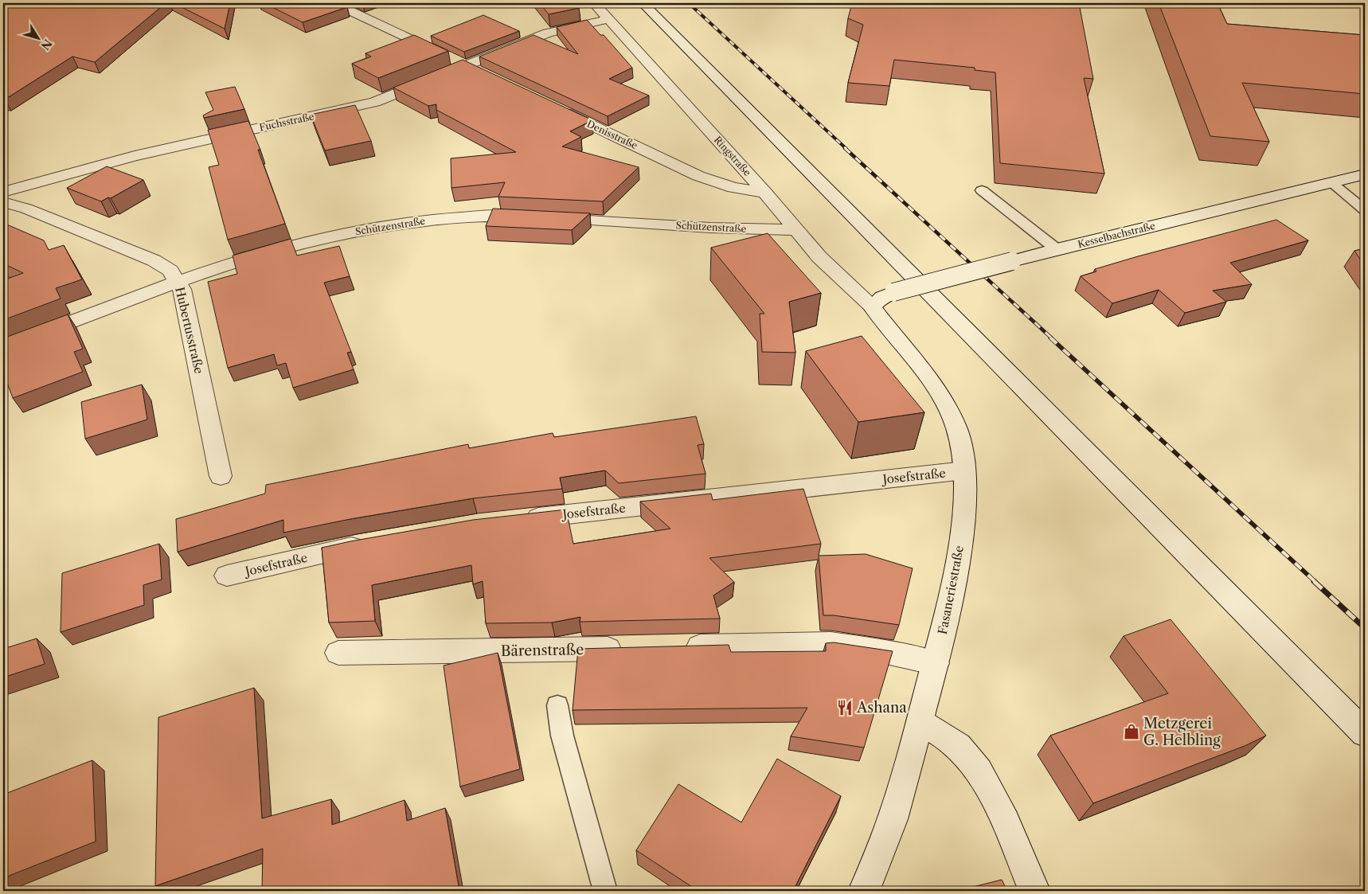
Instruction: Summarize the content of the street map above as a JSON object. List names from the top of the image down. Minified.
{"streets":{"street":["Fuchsstraße","Denisstraße","Ringstraße","Schützenstraße","Kesselbachstraße","Hubertusstraße","Josefstraße","Fasaneriestraße","Bärenstraße"]},"crossings":[["Fuchsstraße","Ringstraße"],["Denisstraße","Ringstraße"],["Ringstraße","Schützenstraße"],["Ringstraße","Kesselbachstraße"],["Ringstraße","Fasaneriestraße"],["Schützenstraße","Hubertusstraße"],["Kesselbachstraße","Fasaneriestraße"],["Josefstraße","Fasaneriestraße"]],"places":{"restaurant":["Ashana"],"shop":["Metzgerei G. Helbling"]},"north":"bottom right"}
